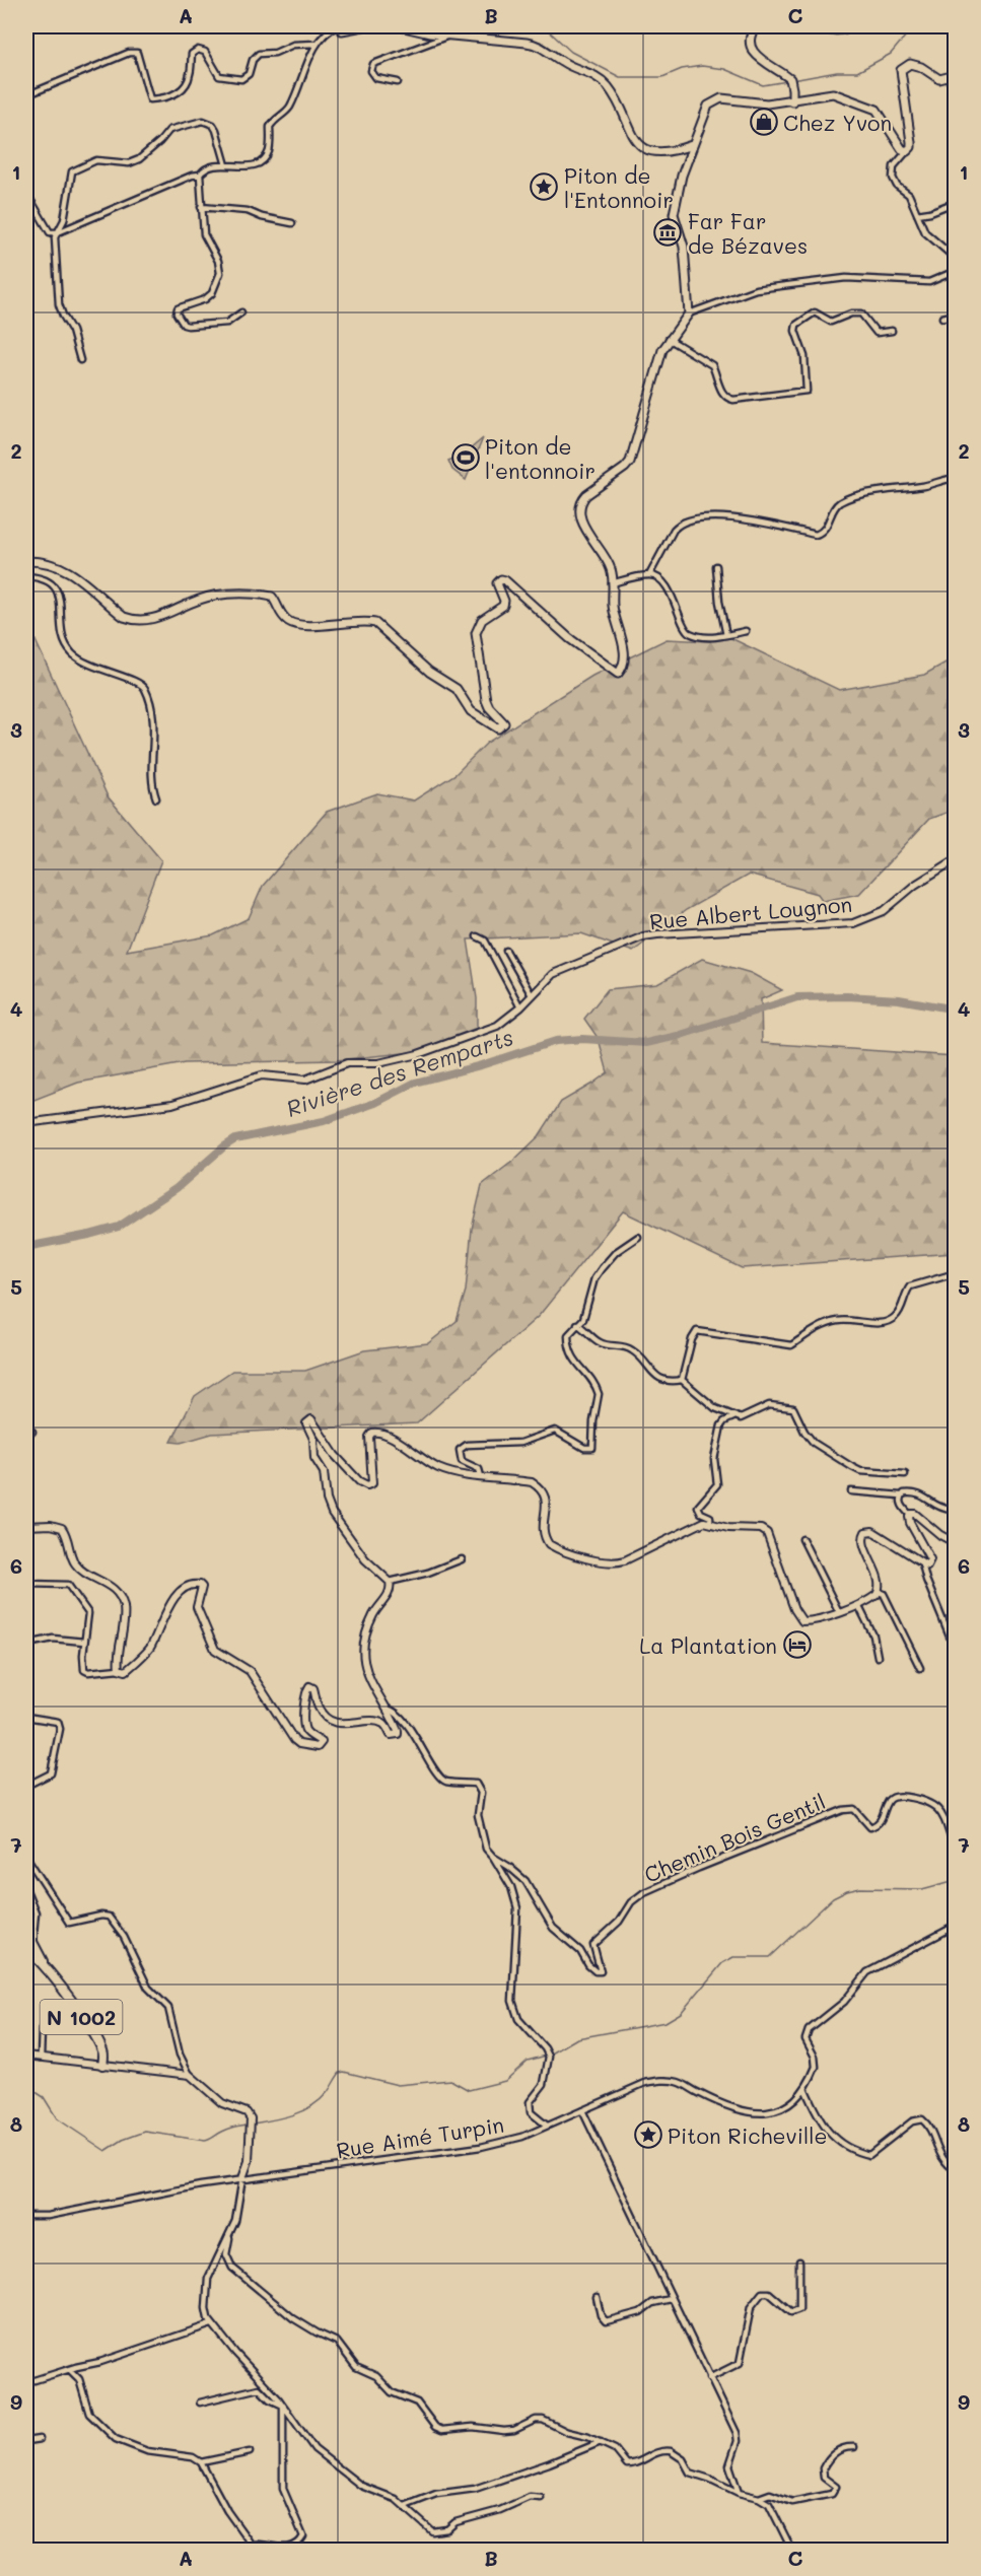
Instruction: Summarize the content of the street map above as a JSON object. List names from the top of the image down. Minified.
{"streets":{"main road":["N 1002"],"street":["Rue Albert Lougnon","Chemin Bois Gentil","Rue Aimé Turpin"]},"water":["Rivière des Remparts"],"places":{"shop":["Chez Yvon"],"place":["Piton de l'Entonnoir","Piton Richeville"],"museum":["Far Far de Bézaves"],"sports":["Piton de l'entonnoir"],"hotel":["La Plantation"]},"grid":{"columns":["A","B","C"],"rows":["1","2","3","4","5","6","7","8","9"]}}
